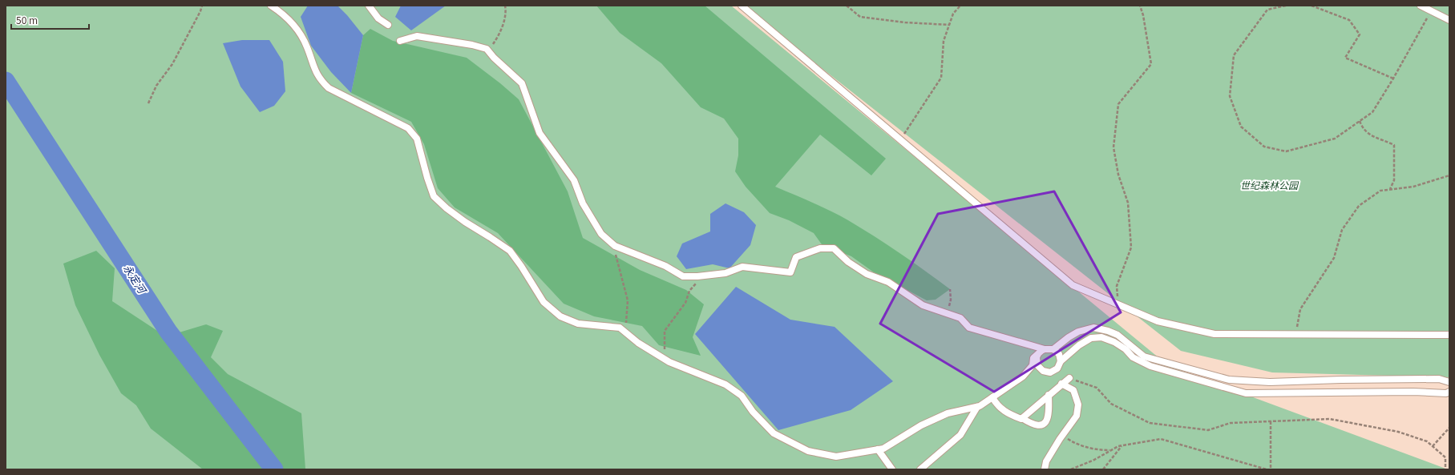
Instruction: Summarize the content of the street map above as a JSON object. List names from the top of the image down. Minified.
{"water":["永定河"],"parks":["世纪森林公园"],"scale_bar":"50 m"}
